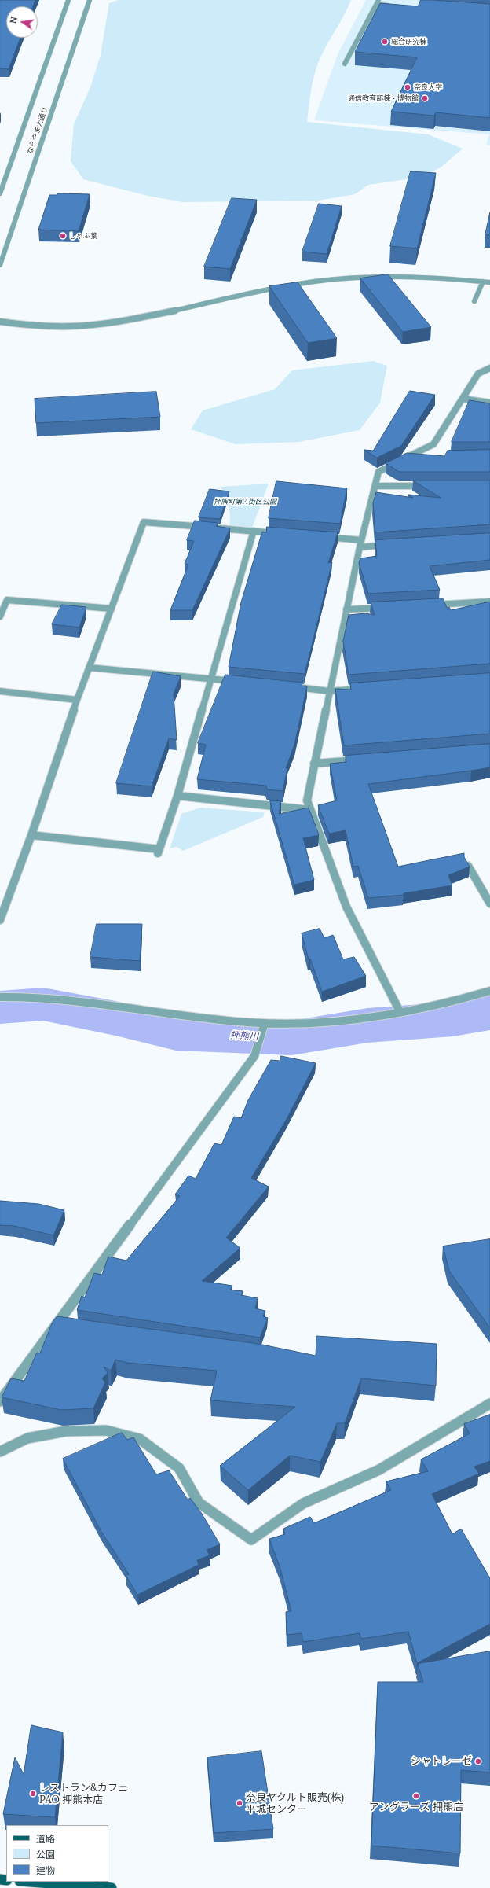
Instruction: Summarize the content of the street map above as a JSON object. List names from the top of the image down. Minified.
{"streets":{"street":["ならやま大通り"]},"water":["押熊川"],"parks":["押熊町第14街区公園"],"places":["総合研究棟","奈良大学","通信教育部棟・博物館","しゃぶ葉","シャトレーゼ","レストラン&カフェ PAO 押熊本店","アングラーズ 押熊店","奈良ヤクルト販売(株) 平城センター"],"legend":["道路","公園","建物"],"north":"left"}
